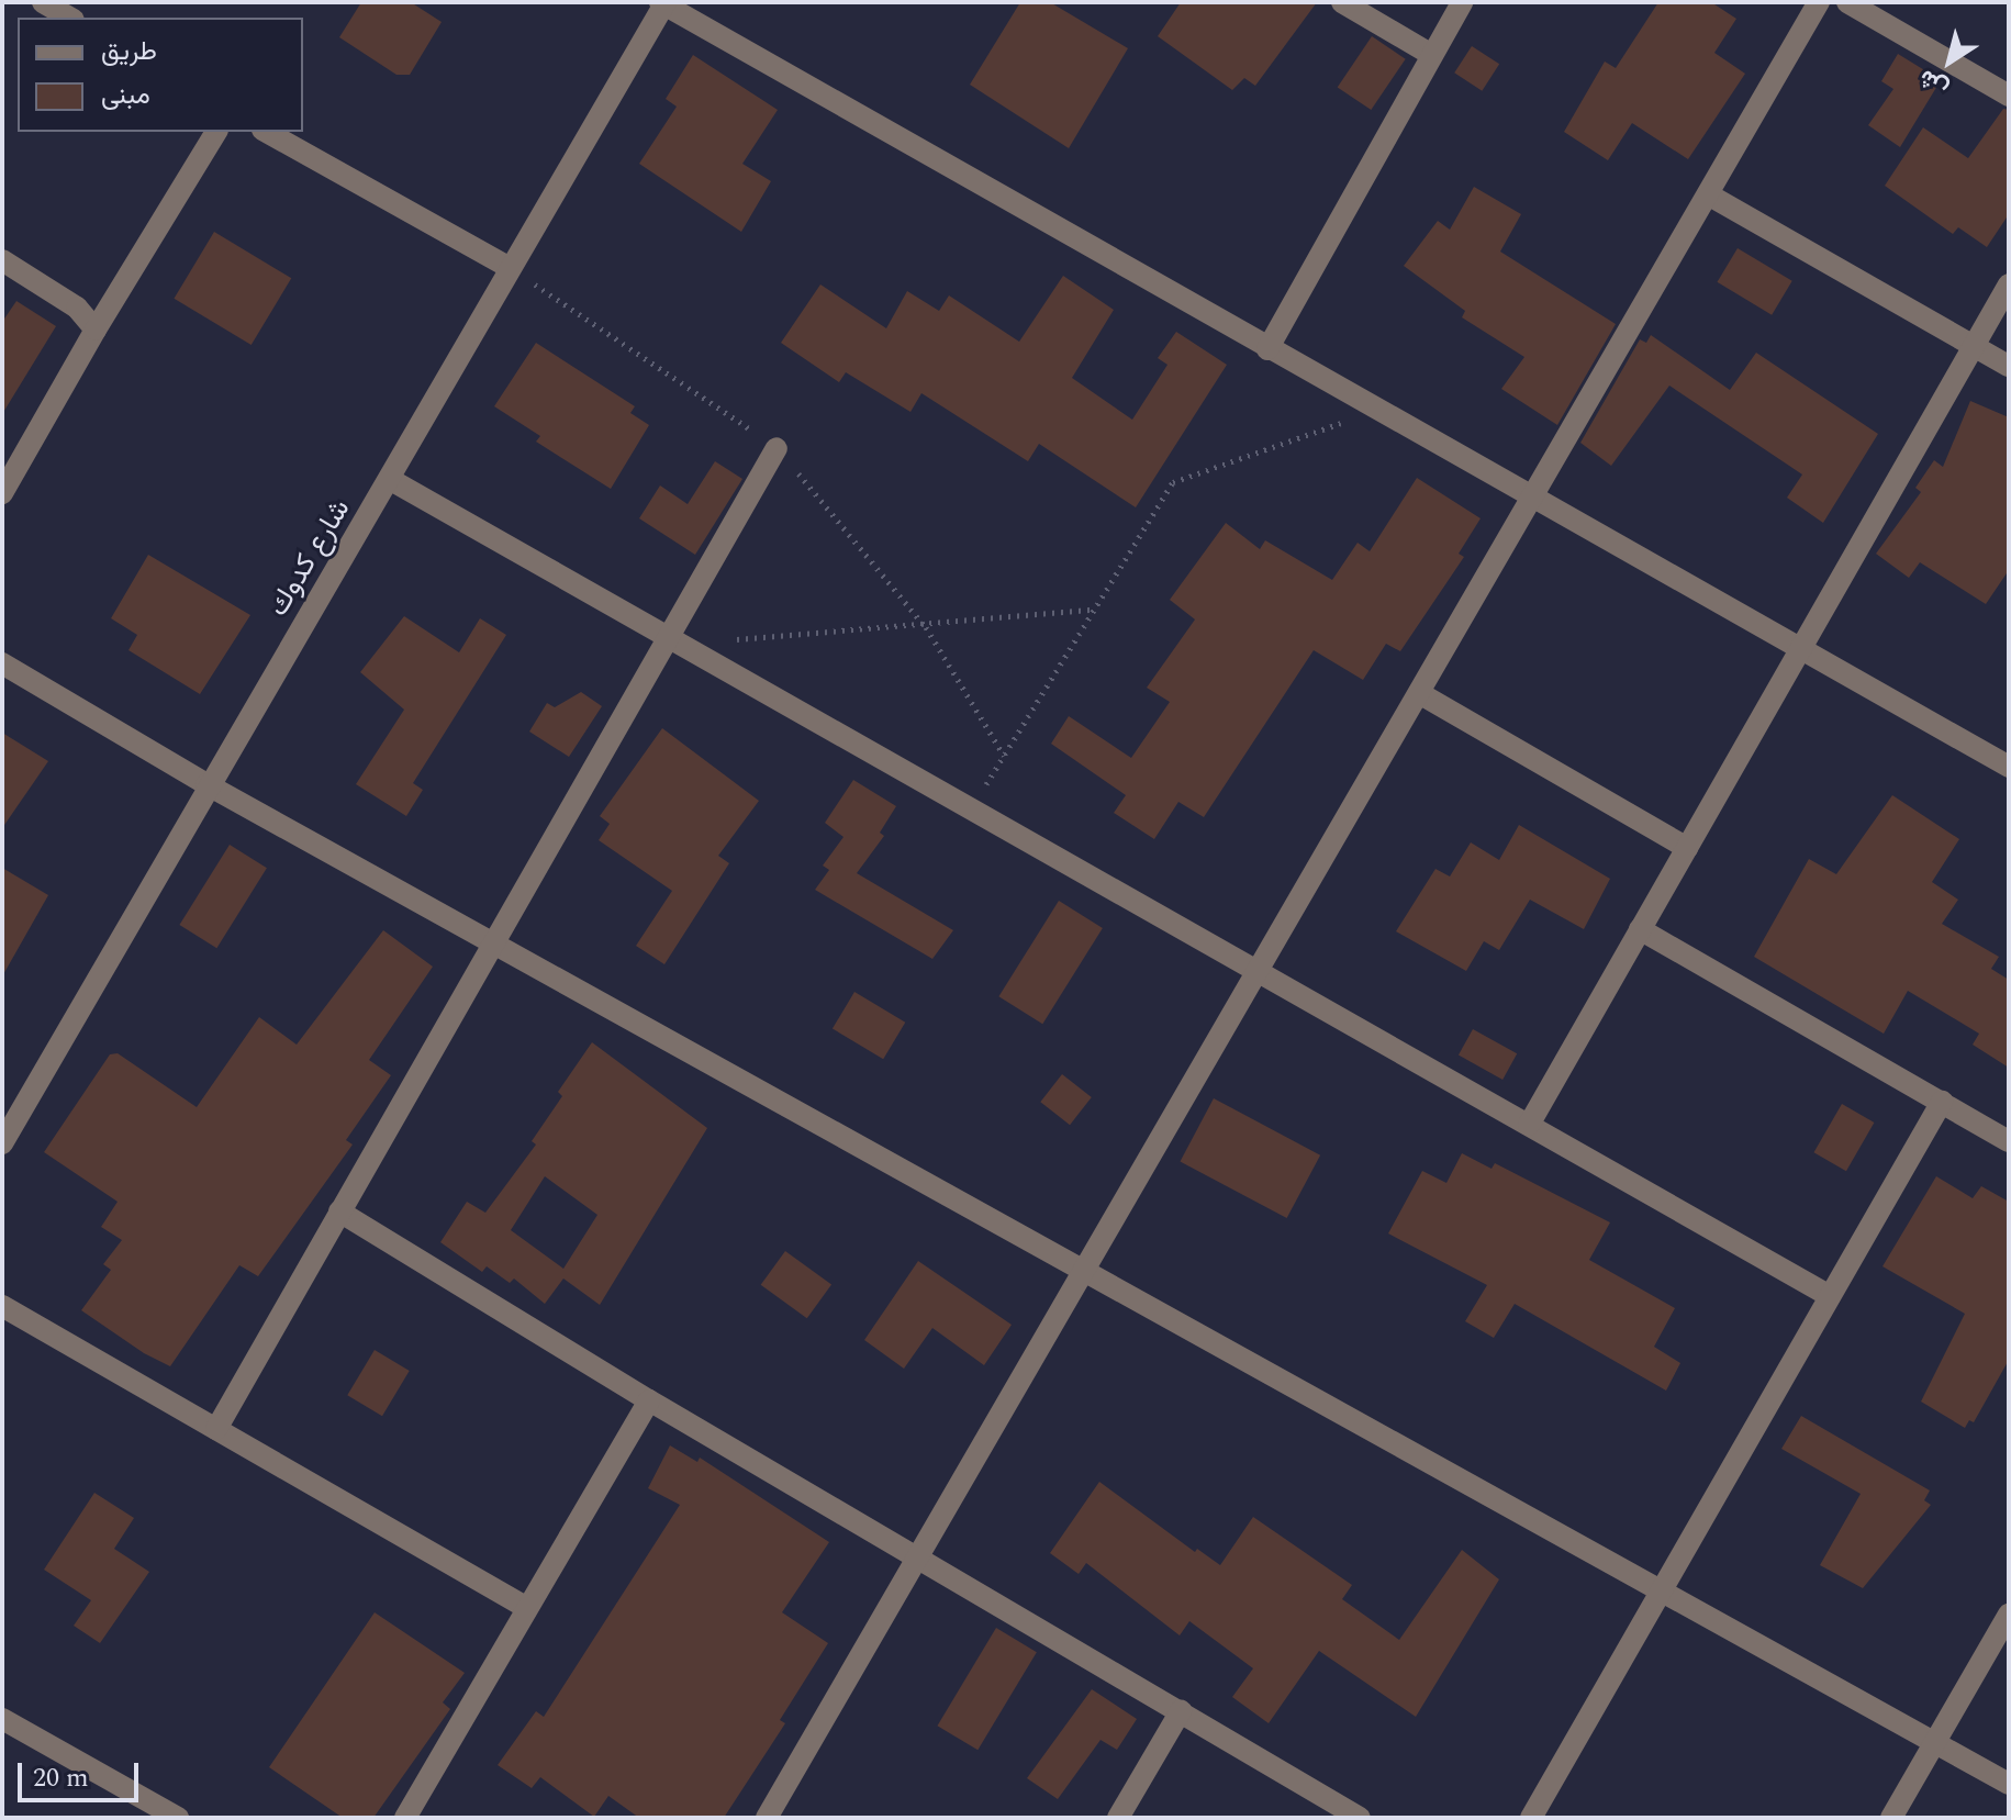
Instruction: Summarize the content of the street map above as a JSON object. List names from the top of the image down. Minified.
{"streets":{"street":["شارع كدوك"]},"legend":["طريق","مبنى"],"scale_bar":"20 m","north":"bottom left"}
